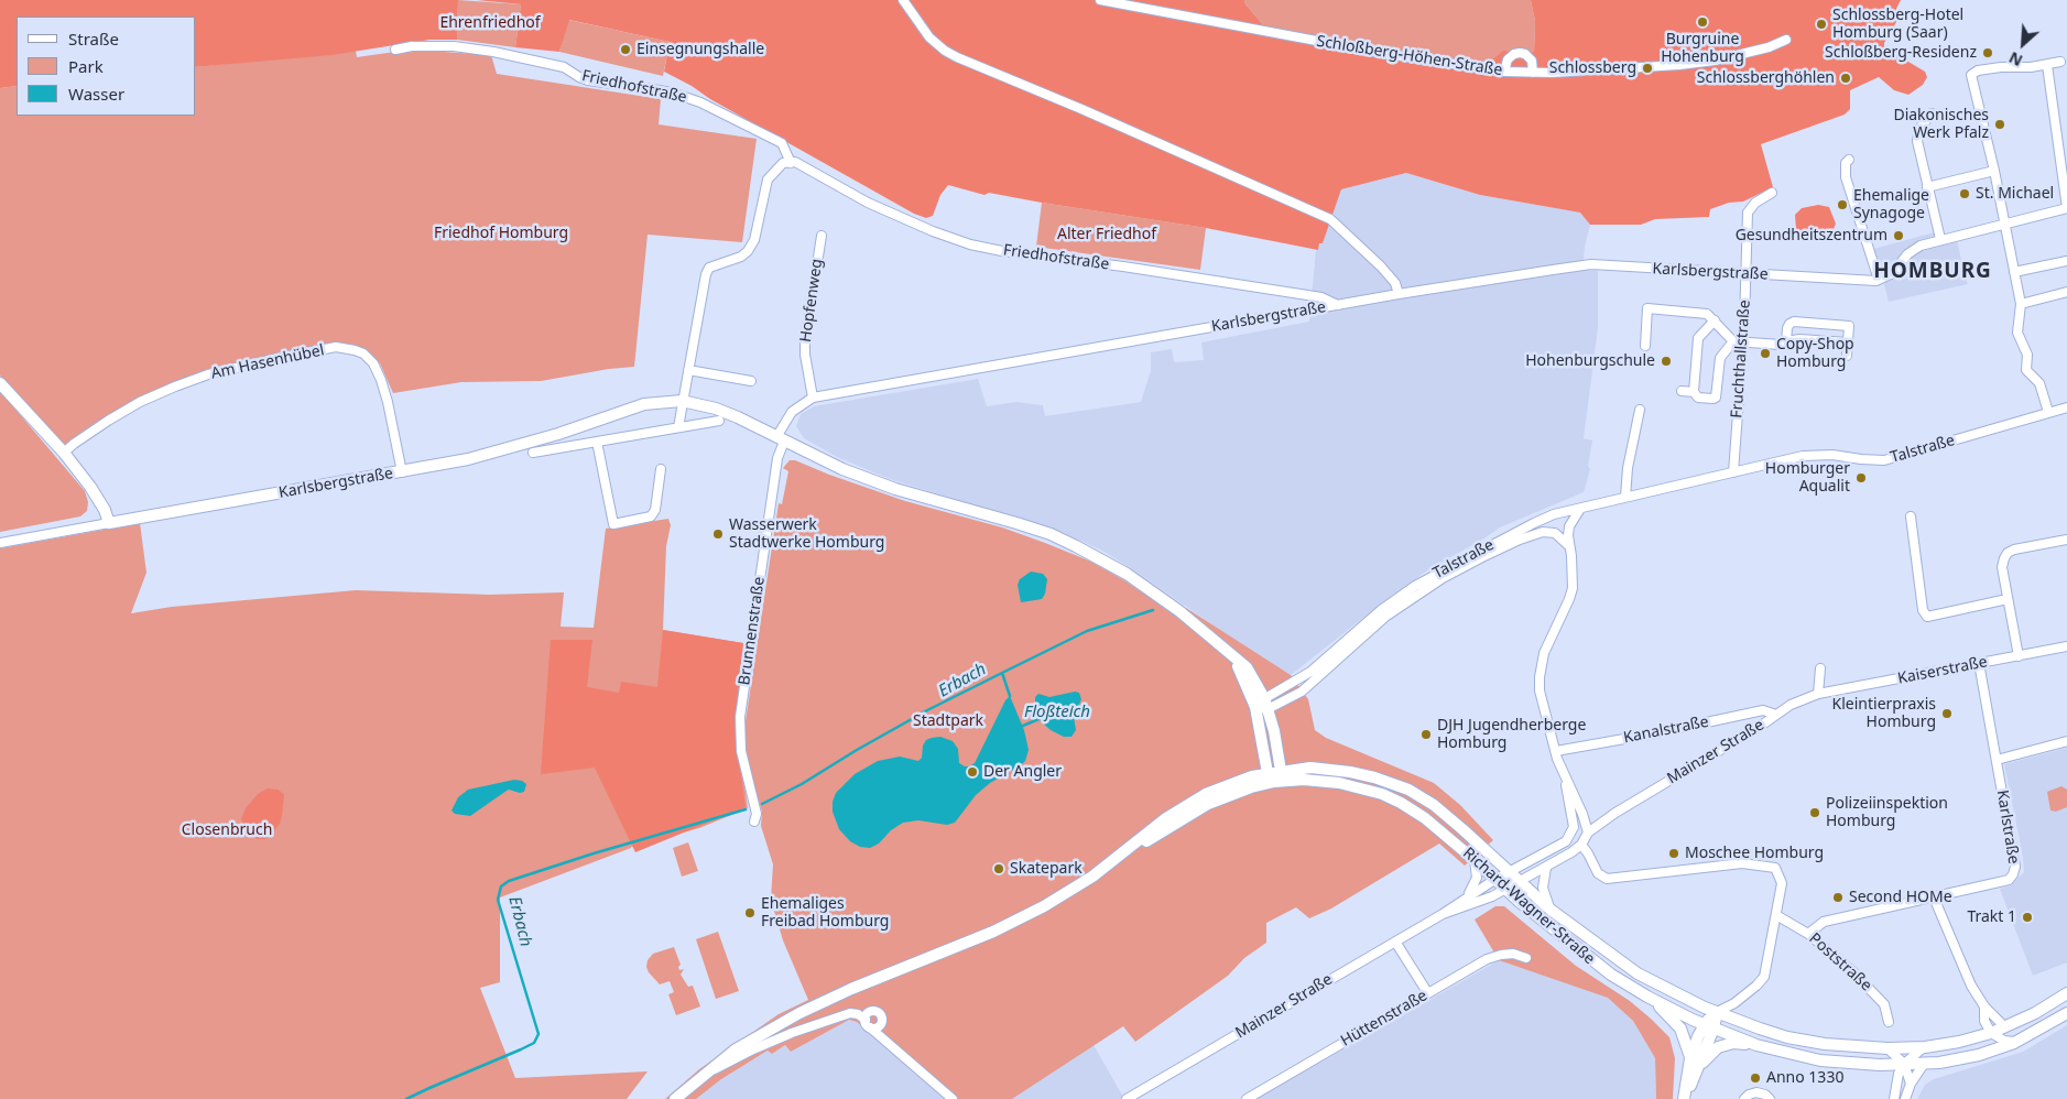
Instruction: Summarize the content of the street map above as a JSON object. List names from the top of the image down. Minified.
{"streets":{"main road":["Karlsbergstraße","Richard-Wagner-Straße"],"street":["Schloßberg-Höhen-Straße","Friedhofstraße","Hopfenweg","Fruchthallstraße","Am Hasenhübel","Talstraße","Brunnenstraße","Kaiserstraße","Kanalstraße","Mainzer Straße","Karlstraße","Poststraße","Hüttenstraße"]},"crossings":[["Friedhofstraße","Karlsbergstraße"],["Karlsbergstraße","Hopfenweg"],["Karlsbergstraße","Fruchthallstraße"],["Karlsbergstraße","Am Hasenhübel"],["Karlsbergstraße","Brunnenstraße"],["Fruchthallstraße","Talstraße"],["Kaiserstraße","Mainzer Straße"],["Kaiserstraße","Karlstraße"],["Kanalstraße","Mainzer Straße"],["Mainzer Straße","Richard-Wagner-Straße"],["Karlstraße","Poststraße"]],"districts":["HOMBURG"],"water":["Erbach","Floßteich"],"parks":["Ehrenfriedhof","Friedhof Homburg","Alter Friedhof","Stadtpark","Closenbruch"],"places":["Burgruine Hohenburg","Schlossberg-Hotel Homburg (Saar)","Einsegnungshalle","Schloßberg-Residenz","Schlossberg","Schlossberghöhlen","Diakonisches Werk Pfalz","St. Michael","Ehemalige Synagoge","Gesundheitszentrum","Copy-Shop Homburg","Hohenburgschule","Homburger Aqualit","Wasserwerk Stadtwerke Homburg","Kleintierpraxis Homburg","DJH Jugendherberge Homburg","Der Angler","Polizeiinspektion Homburg","Moschee Homburg","Skatepark","Second HOMe","Ehemaliges Freibad Homburg","Trakt 1","Anno 1330"],"legend":["Straße","Park","Wasser"],"north":"bottom left"}
